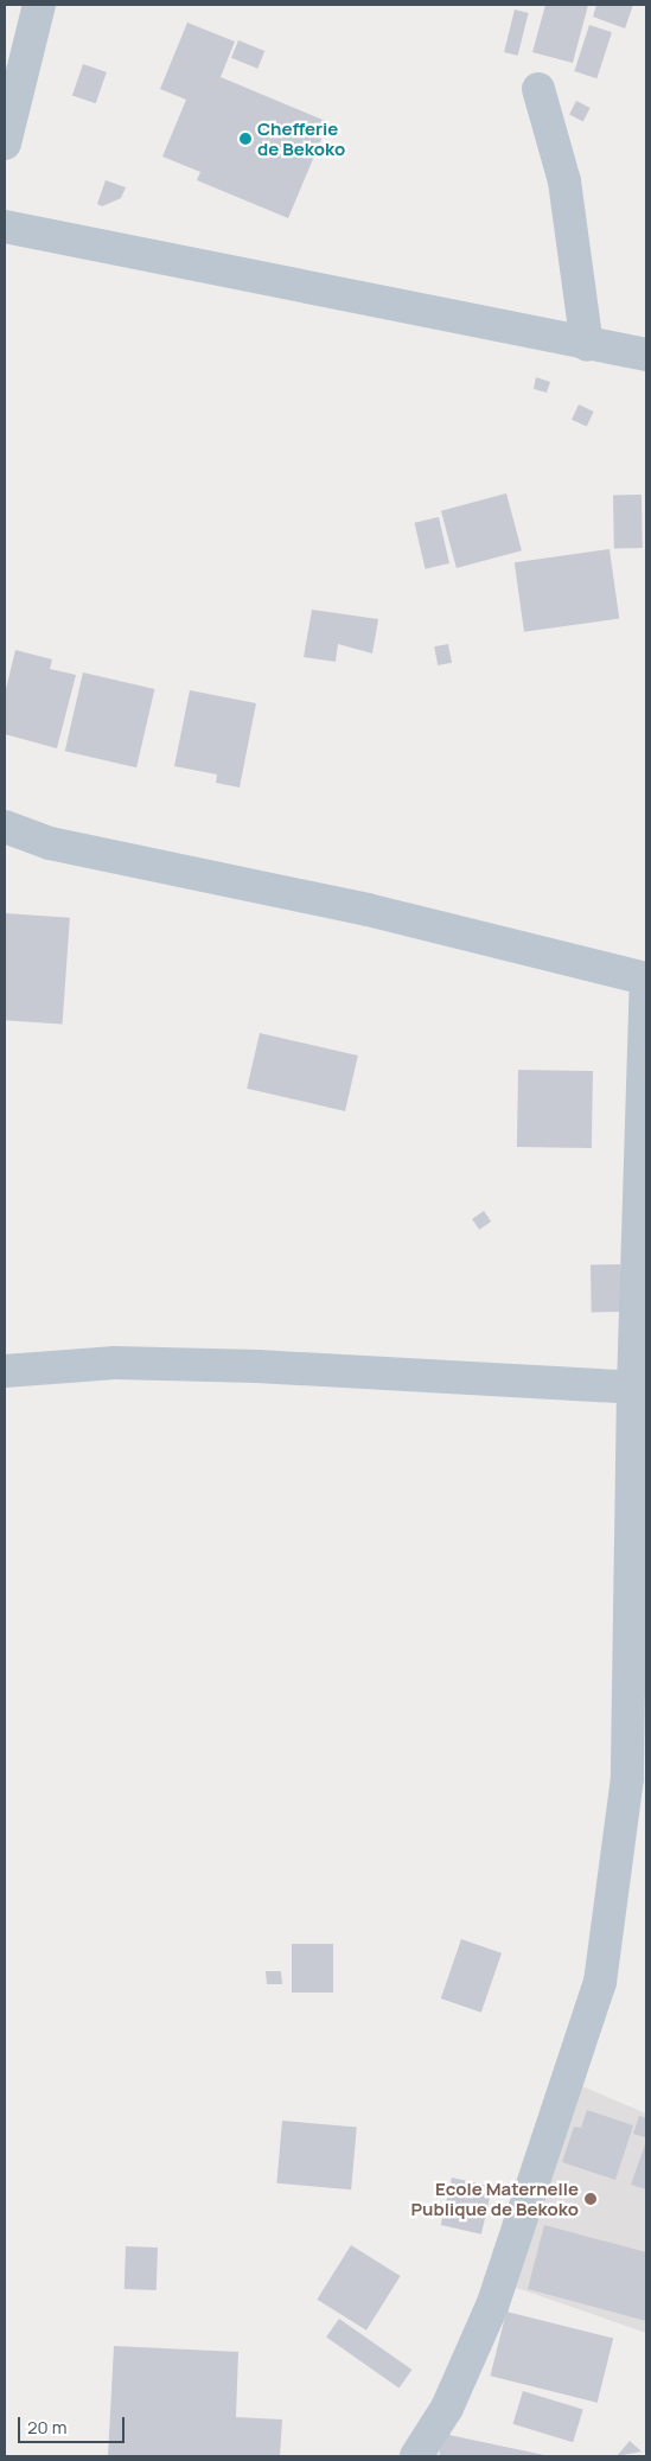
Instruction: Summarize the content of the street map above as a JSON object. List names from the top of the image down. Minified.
{"places":["Chefferie de Bekoko","Ecole Maternelle Publique de Bekoko"],"scale_bar":"20 m"}
